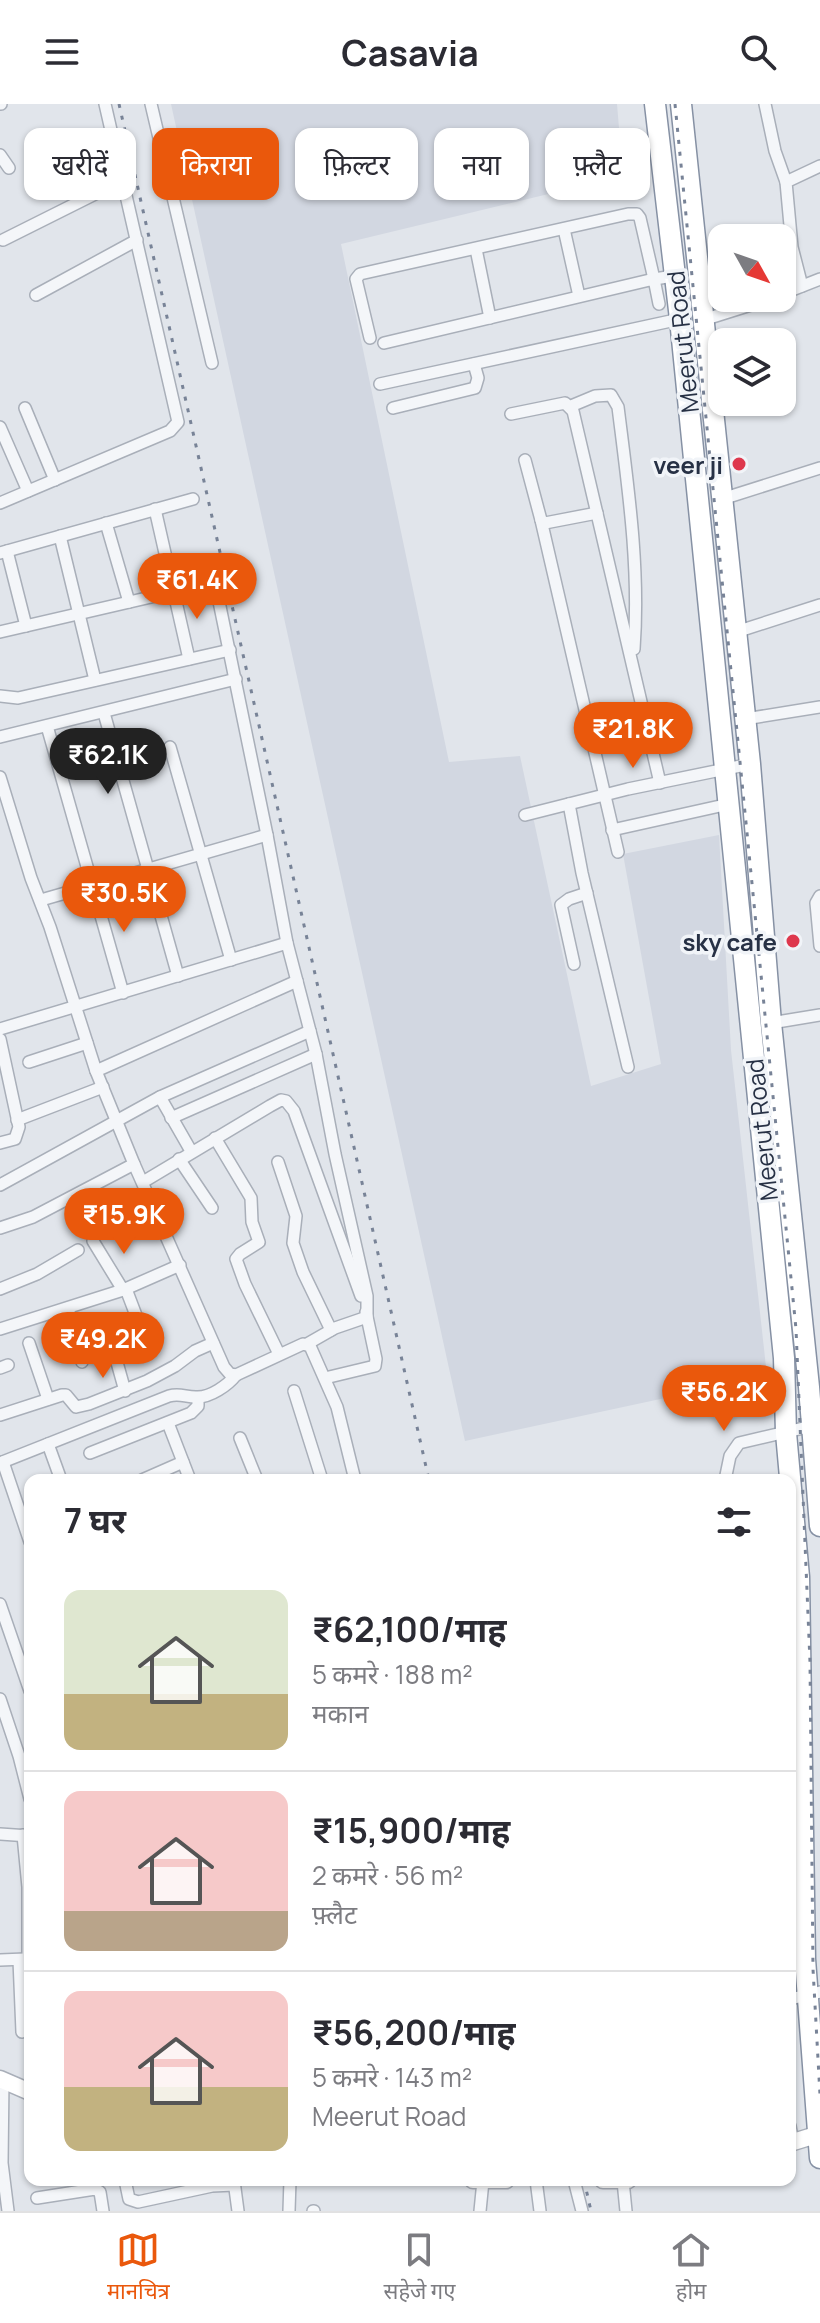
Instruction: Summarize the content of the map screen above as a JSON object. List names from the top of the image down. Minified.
{"streets":{"highway":["Meerut Road"]},"places":["veer ji","sky cafe"],"north":"bottom right","page":{"header":"Casavia","chip":["खरीदें","किराया","फ़िल्टर","नया","फ़्लैट"],"price":["₹61.4K","₹21.8K","₹62.1K","₹30.5K","₹15.9K","₹49.2K","₹56.2K"],"heading":"7 घर","list":[{"name":"₹62,100/माह","note":"5 कमरे · 188 m² · मकान"},{"name":"₹15,900/माह","note":"2 कमरे · 56 m² · फ़्लैट"},{"name":"₹56,200/माह","note":"5 कमरे · 143 m² · Meerut Road"}],"tabs":["मानचित्र","सहेजे गए","होम"]}}
